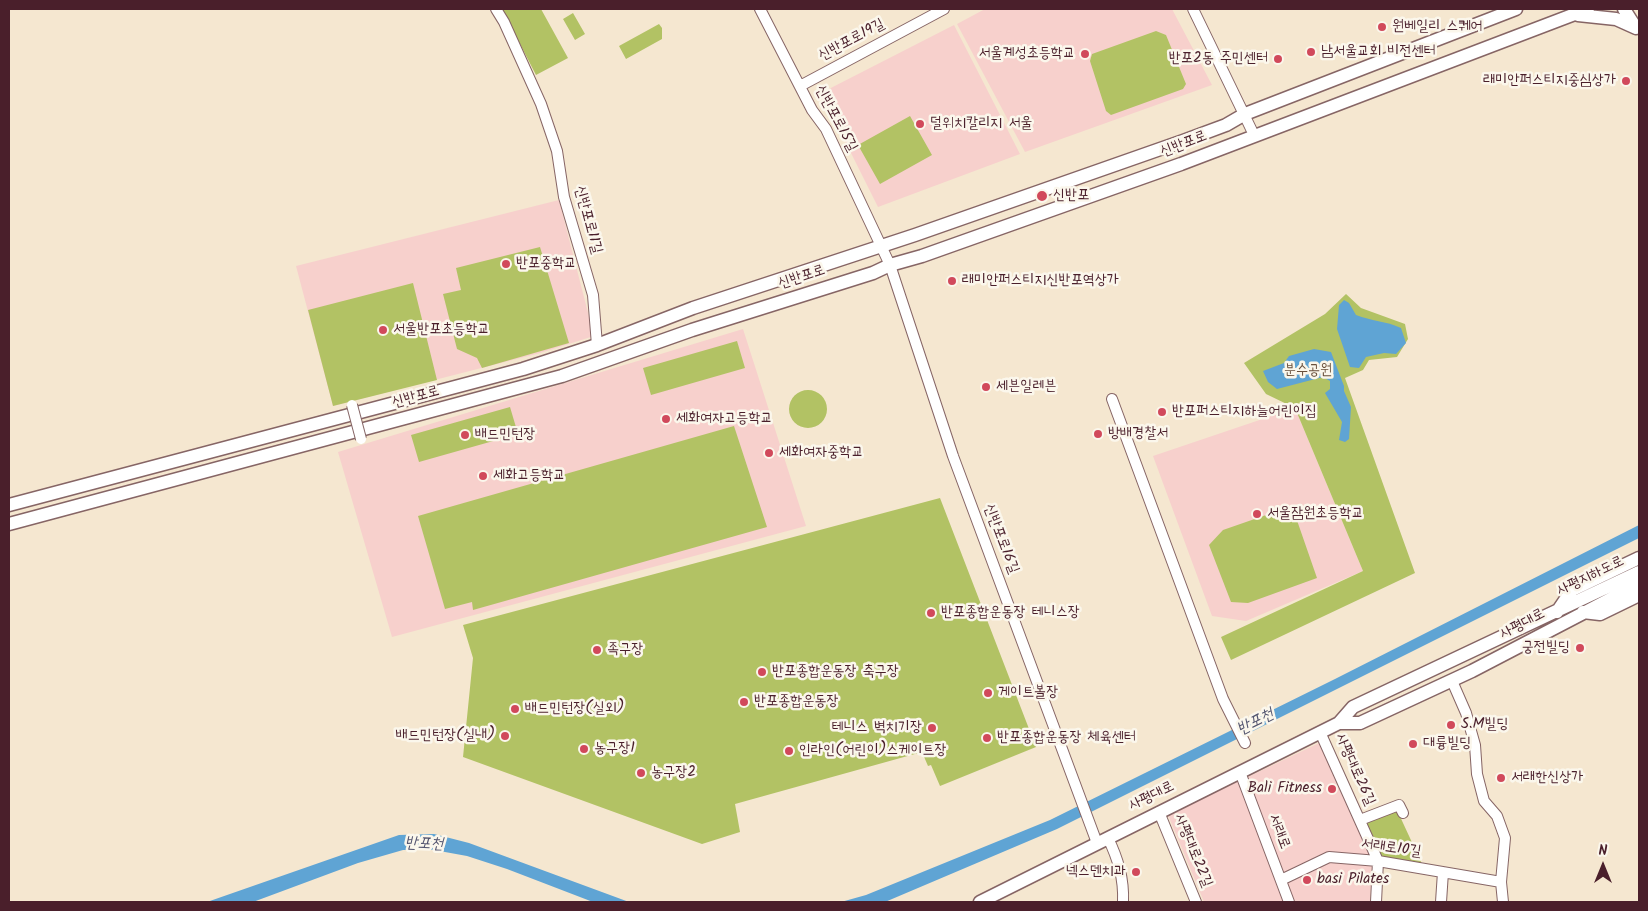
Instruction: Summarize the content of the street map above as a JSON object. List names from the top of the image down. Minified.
{"streets":{"main road":["신반포로","사평지하도로","사평대로"],"street":["신반포로19길","신반포로15길","신반포로11길","신반포로16길","사평대로26길","서래로","서래로10길","사평대로22길"]},"crossings":[["신반포로19길","신반포로15길"],["신반포로15길","신반포로"],["신반포로15길","신반포로16길"],["신반포로","신반포로11길"],["신반포로","신반포로16길"],["신반포로16길","사평대로"],["사평지하도로","사평대로"],["사평대로","사평대로26길"],["사평대로","서래로"],["사평대로","사평대로22길"],["사평대로26길","서래로10길"],["서래로","서래로10길"]],"water":["반포천"],"parks":["분수공원"],"places":["원베일리 스퀘어","남서울교회 비전센터","서울계성초등학교","반포2동 주민센터","래미안퍼스티지중심상가","덜위치칼리지 서울","신반포","반포중학교","래미안퍼스티지신반포역상가","서울반포초등학교","세븐일레븐","반포퍼스티지하늘어린이집","세화여자고등학교","방배경찰서","배드민턴장","세화여자중학교","세화고등학교","서울잠원초등학교","반포종합운동장 테니스장","궁전빌딩","족구장","반포종합운동장 축구장","게이트볼장","반포종합운동장","배드민턴장(실외)","S.M빌딩","테니스 벽치기장","배드민턴장(실내)","반포종합운동장 체육센터","대륭빌딩","농구장1","인라인(어린이)스케이트장","농구장2","서래한신상가","Bali Fitness","넥스덴치과","basi Pilates"],"north":"top"}
